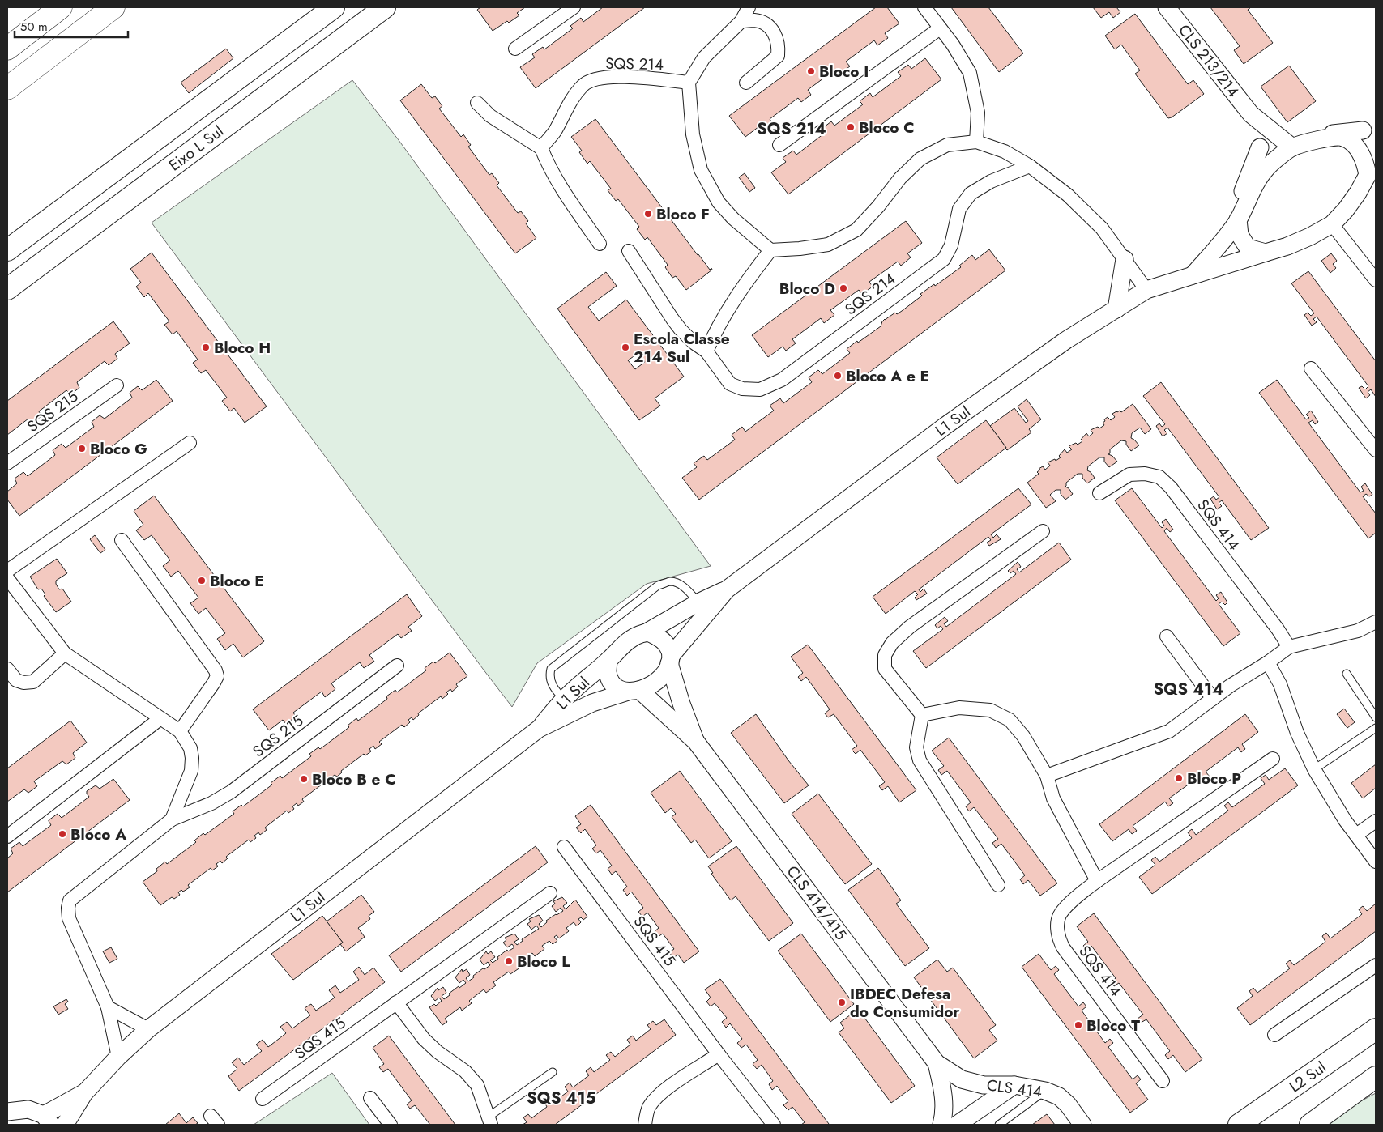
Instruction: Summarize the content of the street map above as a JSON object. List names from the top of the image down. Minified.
{"streets":{"main road":["Eixo L Sul","L2 Sul"],"street":["CLS 213/214","SQS 214","SQS 215","L1 Sul","SQS 414","CLS 414/415","SQS 415","CLS 414"]},"crossings":[["SQS 215","L1 Sul"],["L1 Sul","CLS 414/415"],["CLS 414/415","CLS 414"]],"districts":["SQS 214","SQS 414","SQS 415"],"places":["Bloco I","Bloco C","Bloco F","Bloco D","Bloco H","Escola Classe 214 Sul","Bloco A e E","Bloco G","Bloco E","Bloco P","Bloco B e C","Bloco A","Bloco L","IBDEC Defesa do Consumidor","Bloco T"],"scale_bar":"50 m"}
